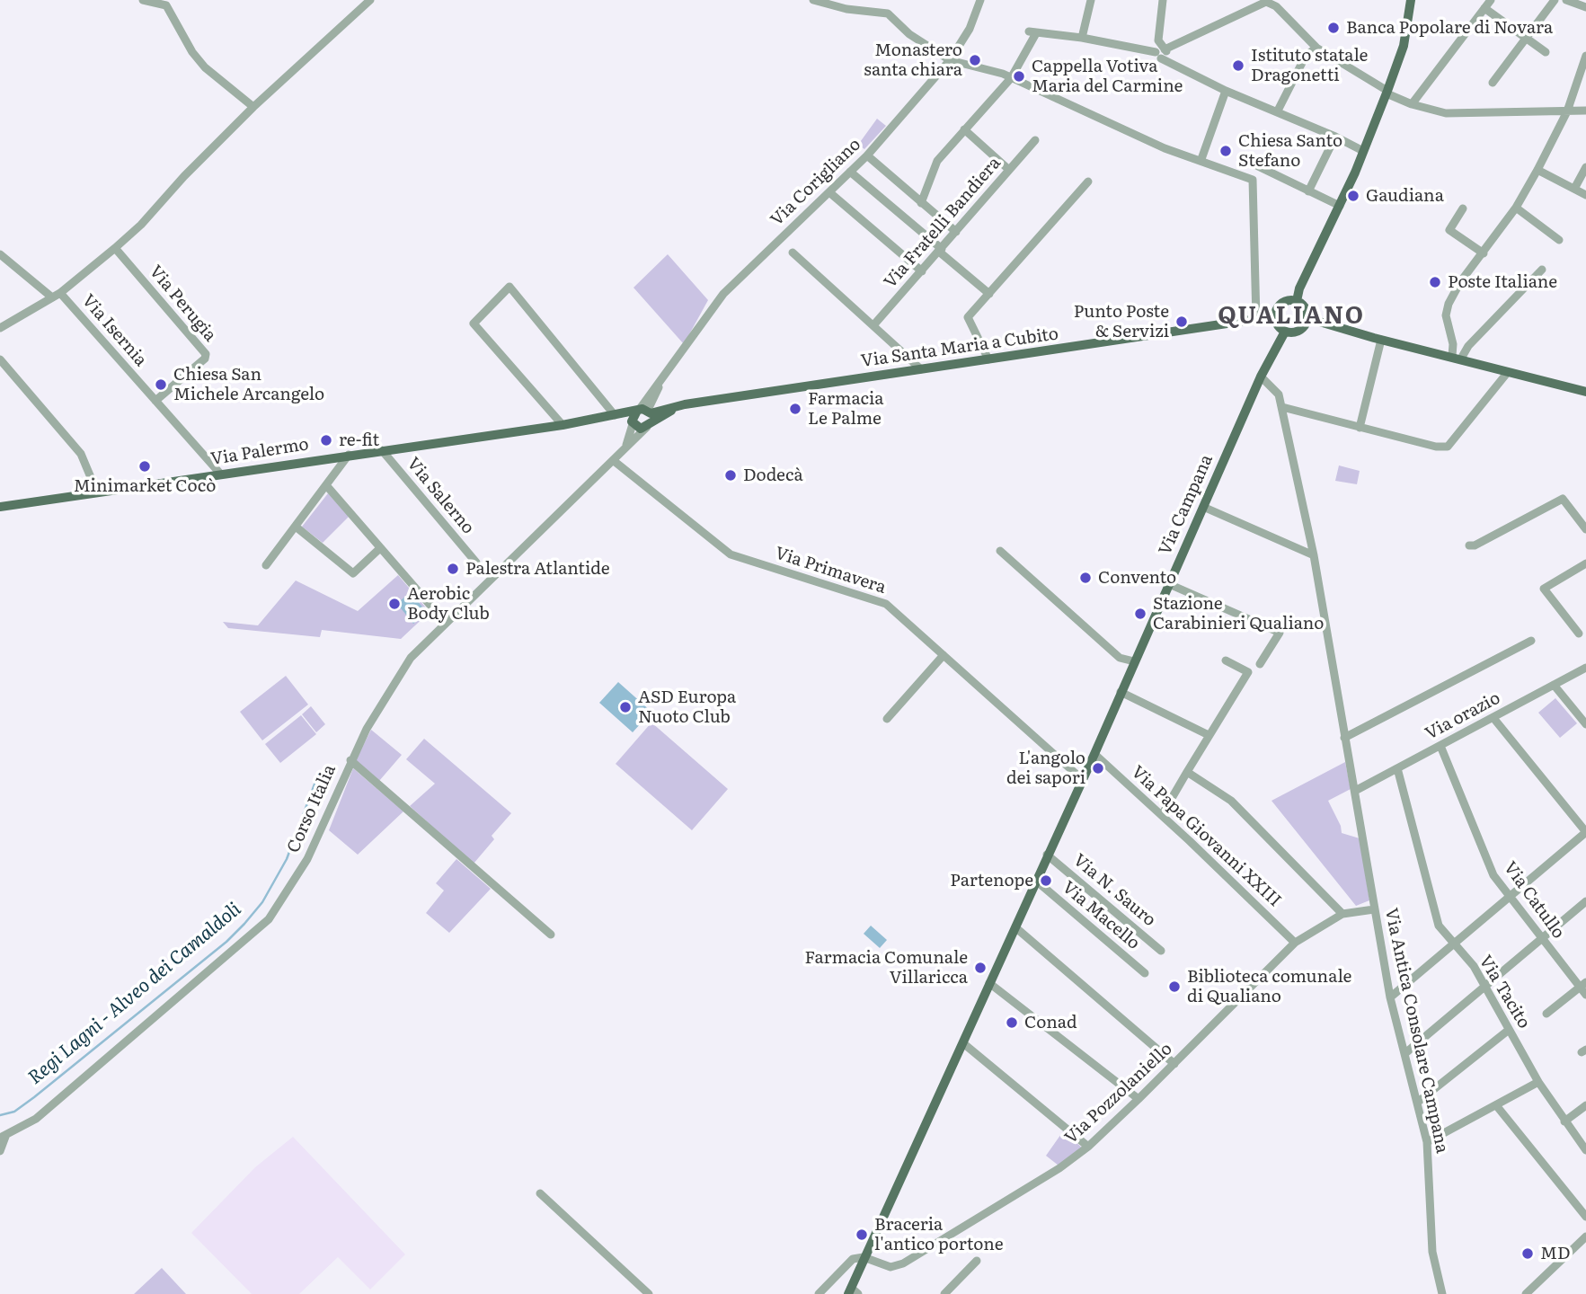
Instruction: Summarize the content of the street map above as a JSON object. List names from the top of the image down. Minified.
{"streets":{"main road":["Via Santa Maria a Cubito","Via Palermo","Via Campana"],"street":["Via Corigliano","Via Fratelli Bandiera","Via Perugia","Via Isernia","Via Salerno","Via Primavera","Via orazio","Corso Italia","Via Papa Giovanni XXIII","Via N. Sauro","Via Catullo","Via Macello","Via Tacito","Via Antica Consolare Campana","Via Pozzolaniello"]},"crossings":[["Via Perugia","Via Isernia"],["Via Isernia","Via Palermo"],["Via Santa Maria a Cubito","Via Palermo"],["Via Santa Maria a Cubito","Via Campana"],["Via Palermo","Via Salerno"],["Via Campana","Via Primavera"],["Via Campana","Via Papa Giovanni XXIII"],["Via Campana","Via N. Sauro"],["Via Campana","Via Macello"],["Via Campana","Via Pozzolaniello"],["Via Primavera","Corso Italia"],["Via orazio","Via Catullo"],["Via orazio","Via Tacito"],["Via orazio","Via Antica Consolare Campana"],["Via Papa Giovanni XXIII","Via Pozzolaniello"],["Via Antica Consolare Campana","Via Pozzolaniello"]],"districts":["QUALIANO"],"water":["Regi Lagni - Alveo dei Camaldoli"],"places":["Banca Popolare di Novara","Monastero santa chiara","Istituto statale Dragonetti","Cappella Votiva Maria del Carmine","Chiesa Santo Stefano","Gaudiana","Poste Italiane","Punto Poste & Servizi","Chiesa San Michele Arcangelo","Farmacia Le Palme","re-fit","Minimarket Cocò","Dodecà","Palestra Atlantide","Convento","Aerobic Body Club","Stazione Carabinieri Qualiano","ASD Europa Nuoto Club","L'angolo dei sapori","Partenope","Farmacia Comunale Villaricca","Biblioteca comunale di Qualiano","Conad","Braceria l'antico portone","MD"]}
